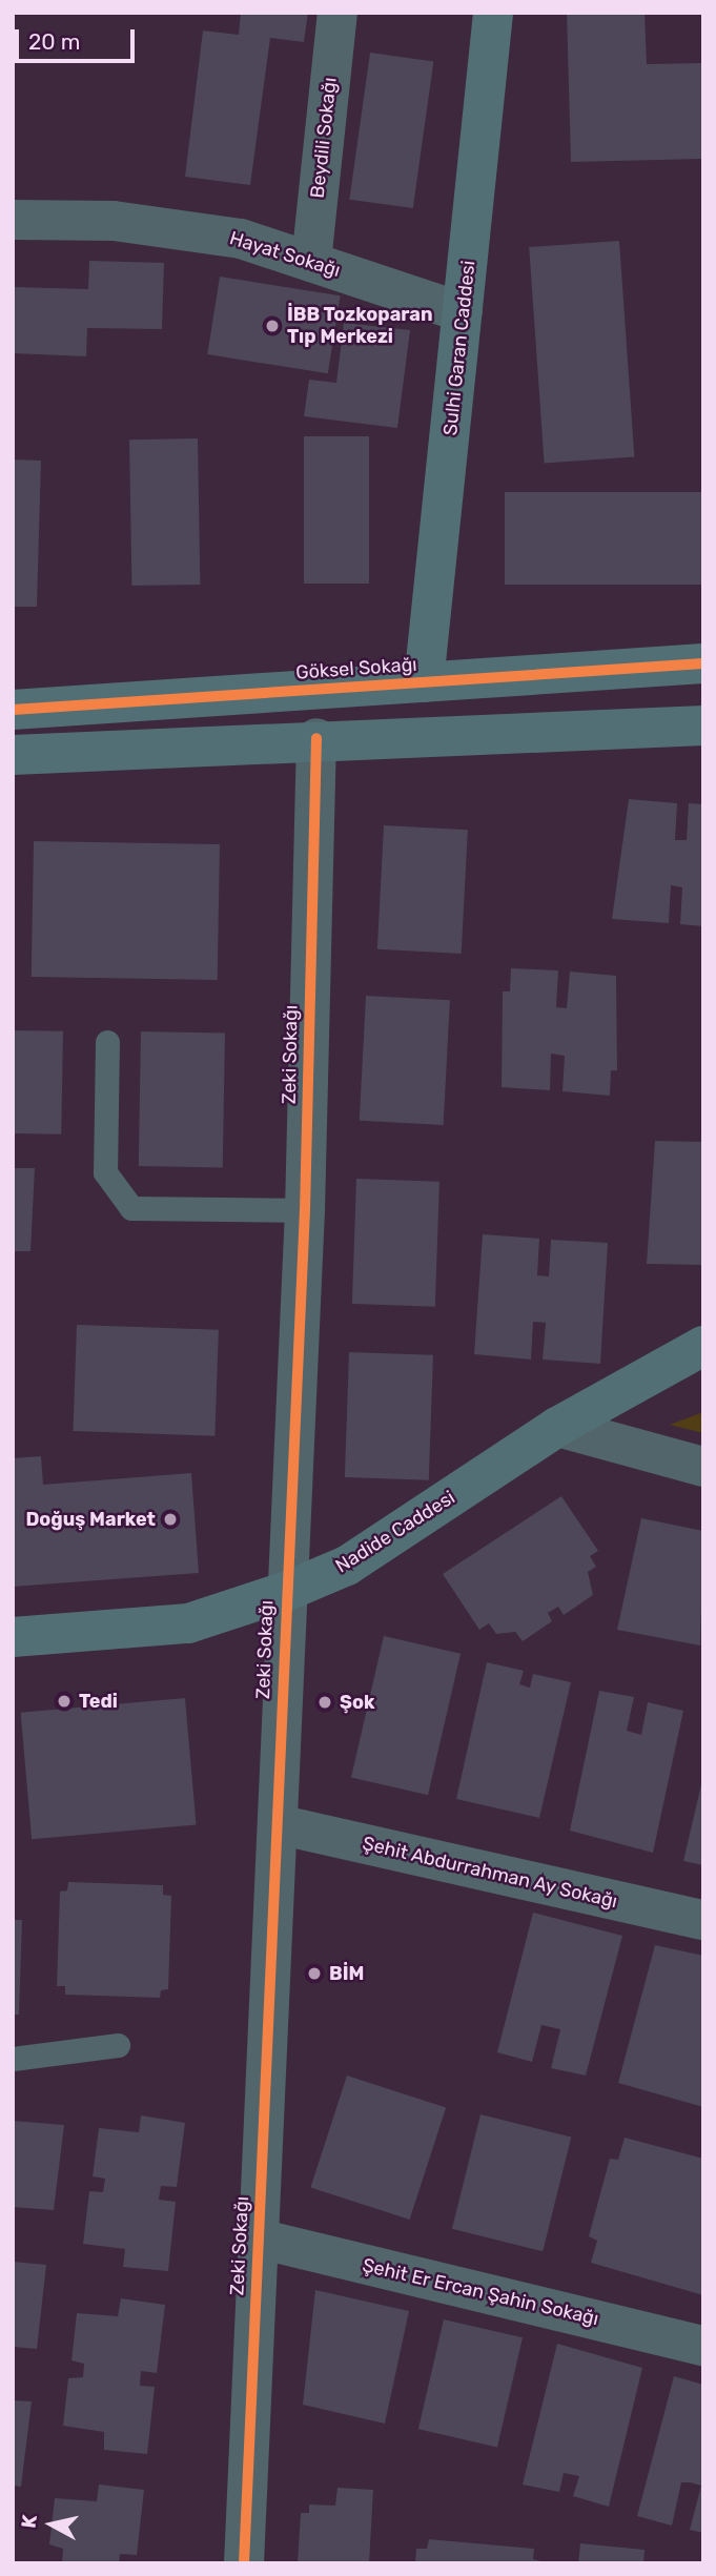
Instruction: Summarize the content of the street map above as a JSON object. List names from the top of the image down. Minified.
{"streets":{"street":["Beydili Sokağı","Hayat Sokağı","Sulhi Garan Caddesi","Göksel Sokağı","Zeki Sokağı","Nadide Caddesi","Şehit Abdurrahman Ay Sokağı","Şehit Er Ercan Şahin Sokağı"]},"crossings":[["Beydili Sokağı","Hayat Sokağı"],["Hayat Sokağı","Sulhi Garan Caddesi"],["Sulhi Garan Caddesi","Göksel Sokağı"],["Zeki Sokağı","Nadide Caddesi"],["Zeki Sokağı","Şehit Abdurrahman Ay Sokağı"],["Zeki Sokağı","Şehit Er Ercan Şahin Sokağı"]],"places":["İBB Tozkoparan Tıp Merkezi","Doğuş Market","Tedi","Şok","BİM"],"scale_bar":"20 m","north":"left"}
